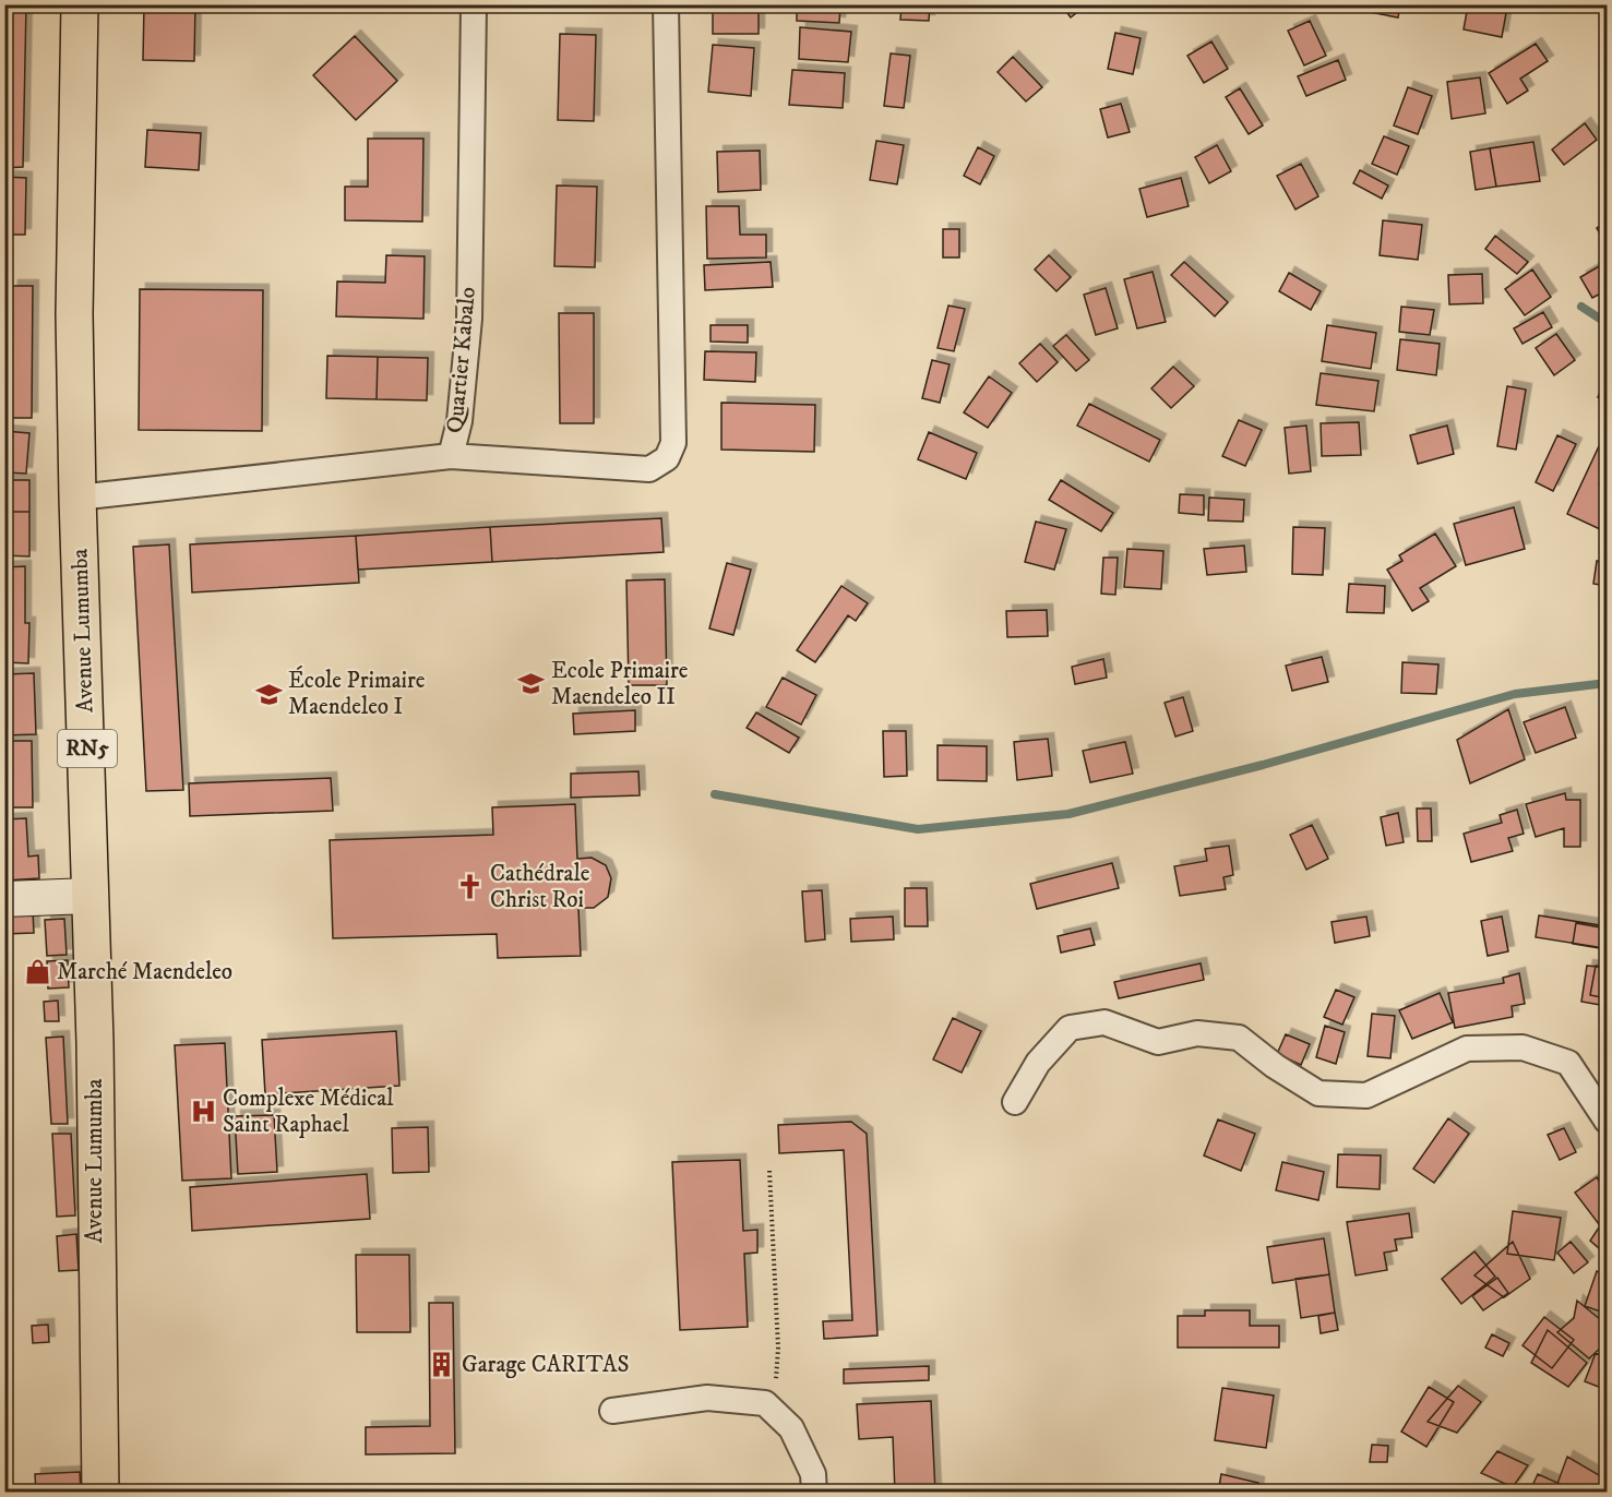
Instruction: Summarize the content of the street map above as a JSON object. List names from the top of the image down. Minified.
{"streets":{"highway":["Avenue Lumumba","RN5"],"street":["Quartier Kabalo"]},"crossings":[["Quartier Kabalo","Avenue Lumumba"]],"places":{"school or university":["Ecole Primaire Maendeleo II","École Primaire Maendeleo I"],"church":["Cathédrale Christ Roi"],"shop":["Marché Maendeleo"],"hospital":["Complexe Médical Saint Raphael"],"building":["Garage CARITAS"]}}
